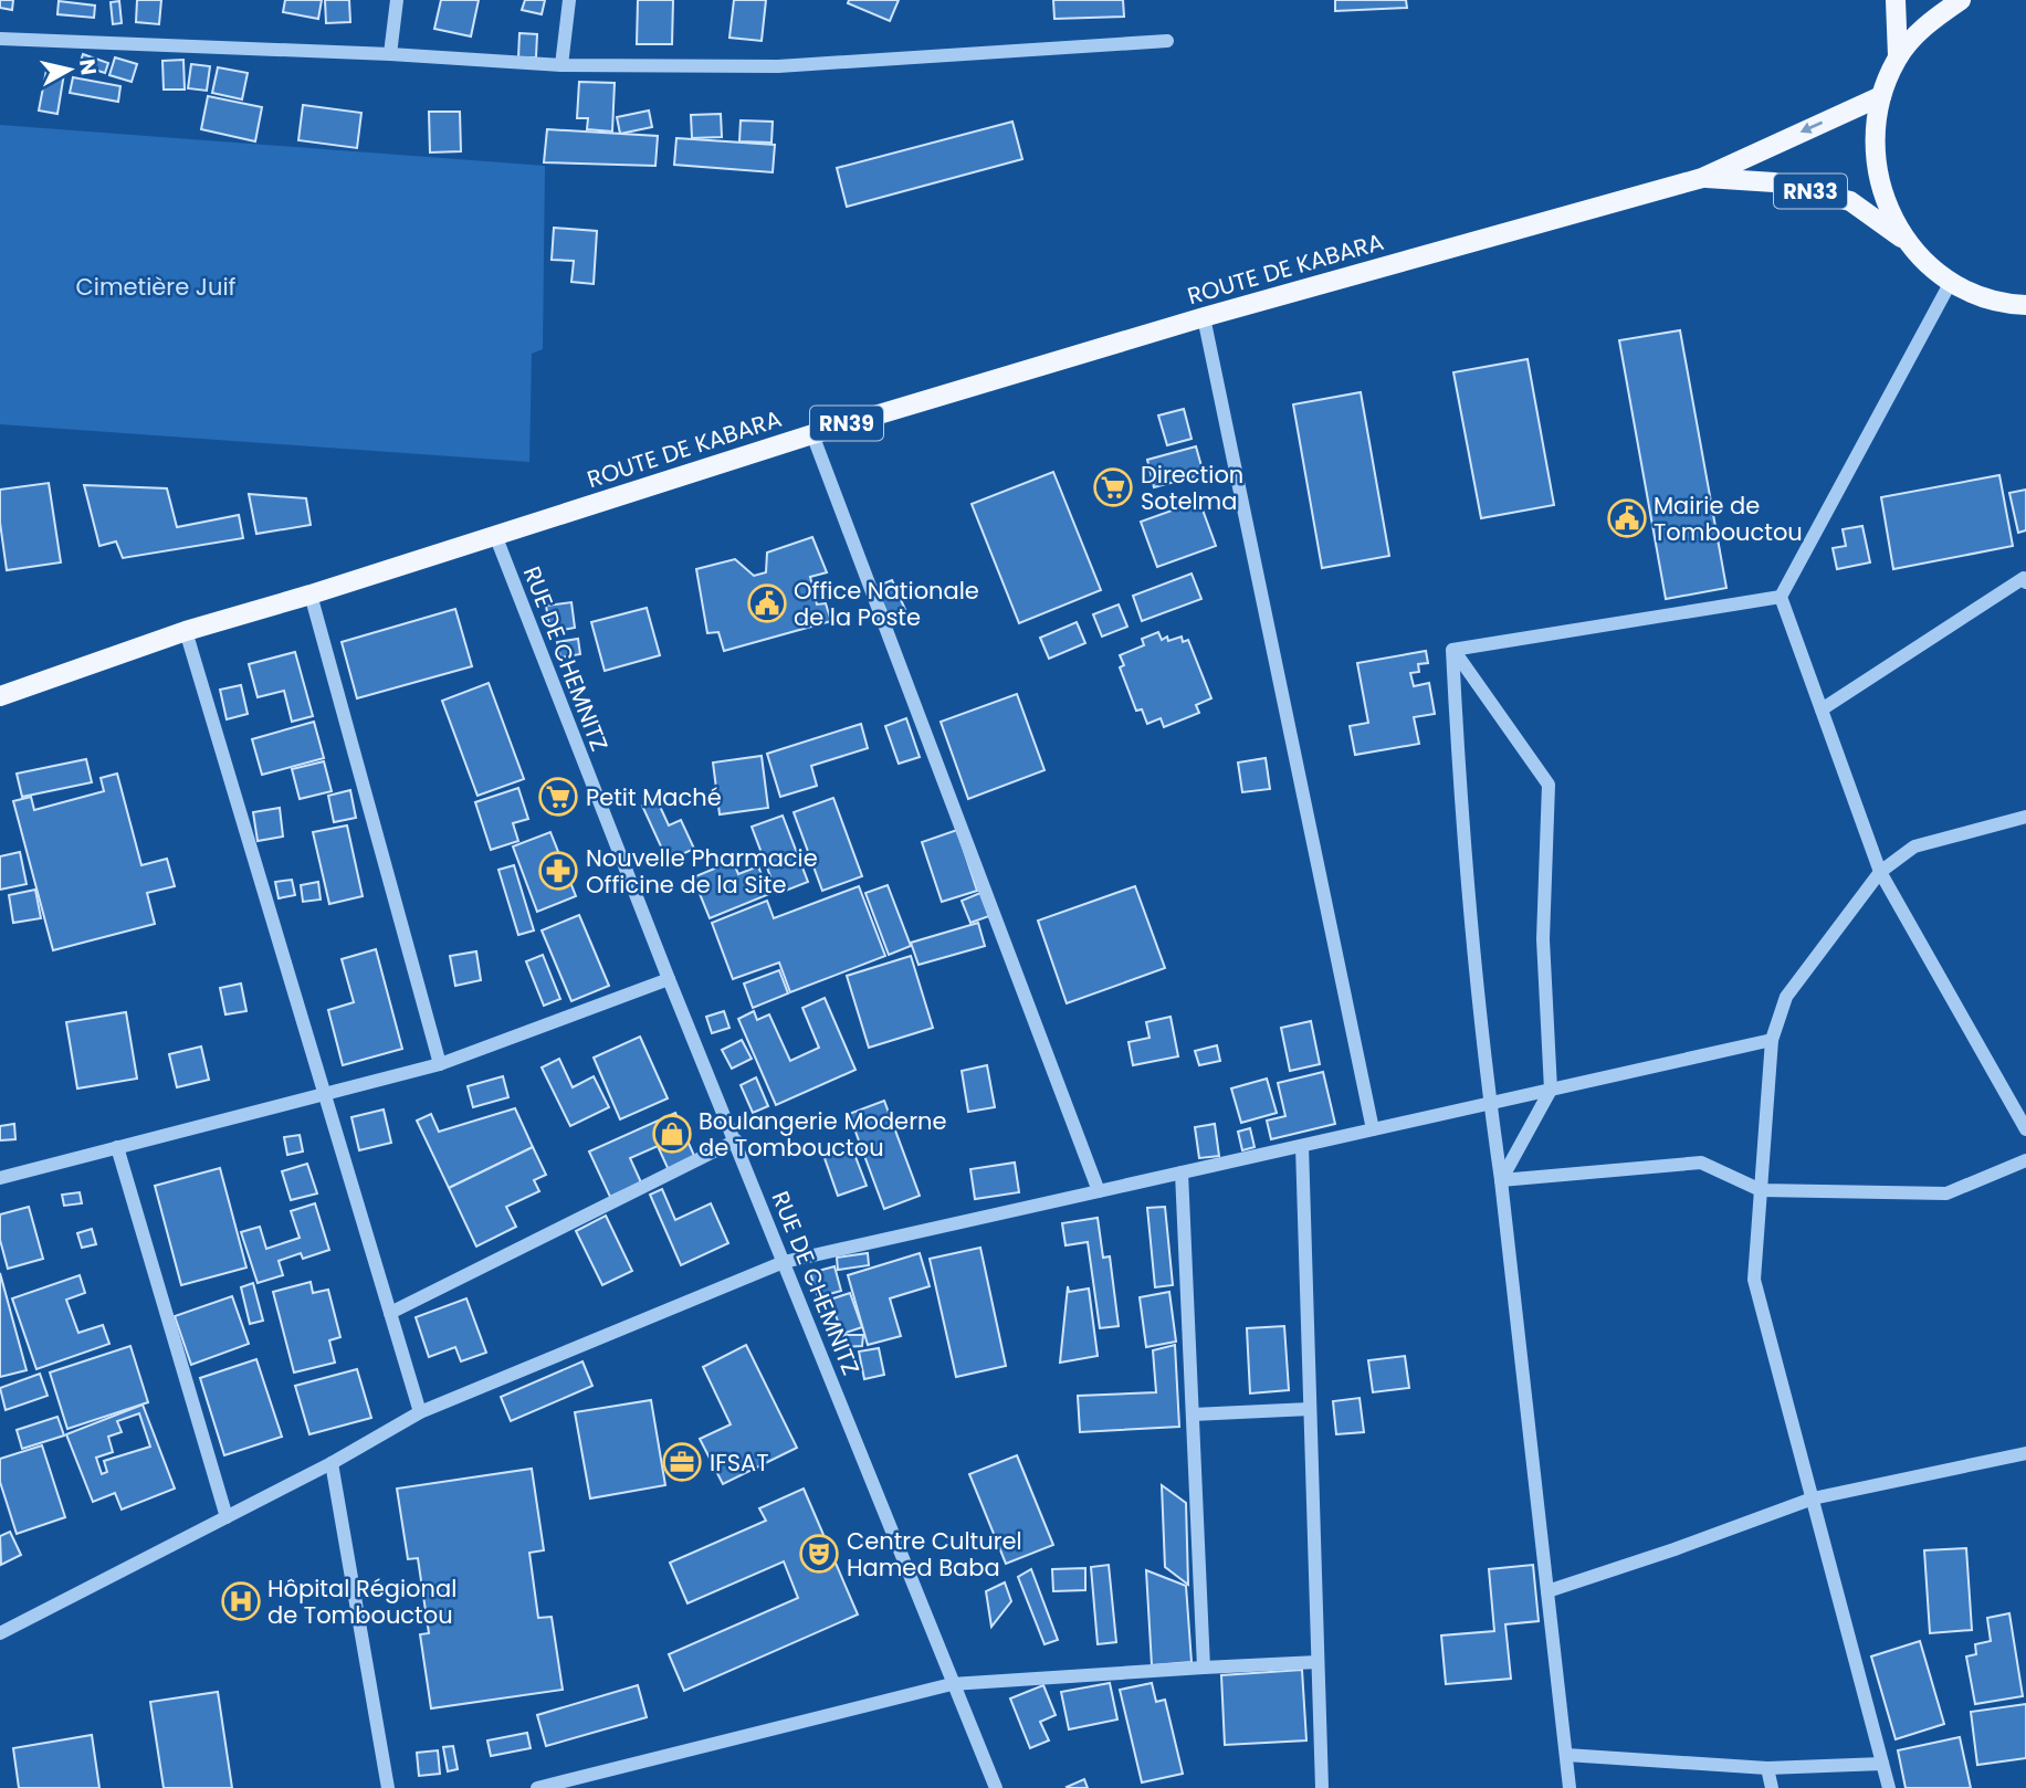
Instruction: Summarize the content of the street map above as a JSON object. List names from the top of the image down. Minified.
{"streets":{"main road":["RN33","ROUTE DE KABARA","RN39"],"street":["RUE DE CHEMNITZ"]},"crossings":[["RN33","ROUTE DE KABARA"],["ROUTE DE KABARA","RUE DE CHEMNITZ"]],"parks":["Cimetière Juif"],"places":{"supermarket":["Direction Sotelma","Petit Maché"],"public building":["Mairie de Tombouctou","Office Nationale de la Poste"],"pharmacy":["Nouvelle Pharmacie Officine de la Site"],"shop":["Boulangerie Moderne de Tombouctou"],"office":["IFSAT"],"theatre":["Centre Culturel Hamed Baba"],"hospital":["Hôpital Régional de Tombouctou"]},"north":"right"}
